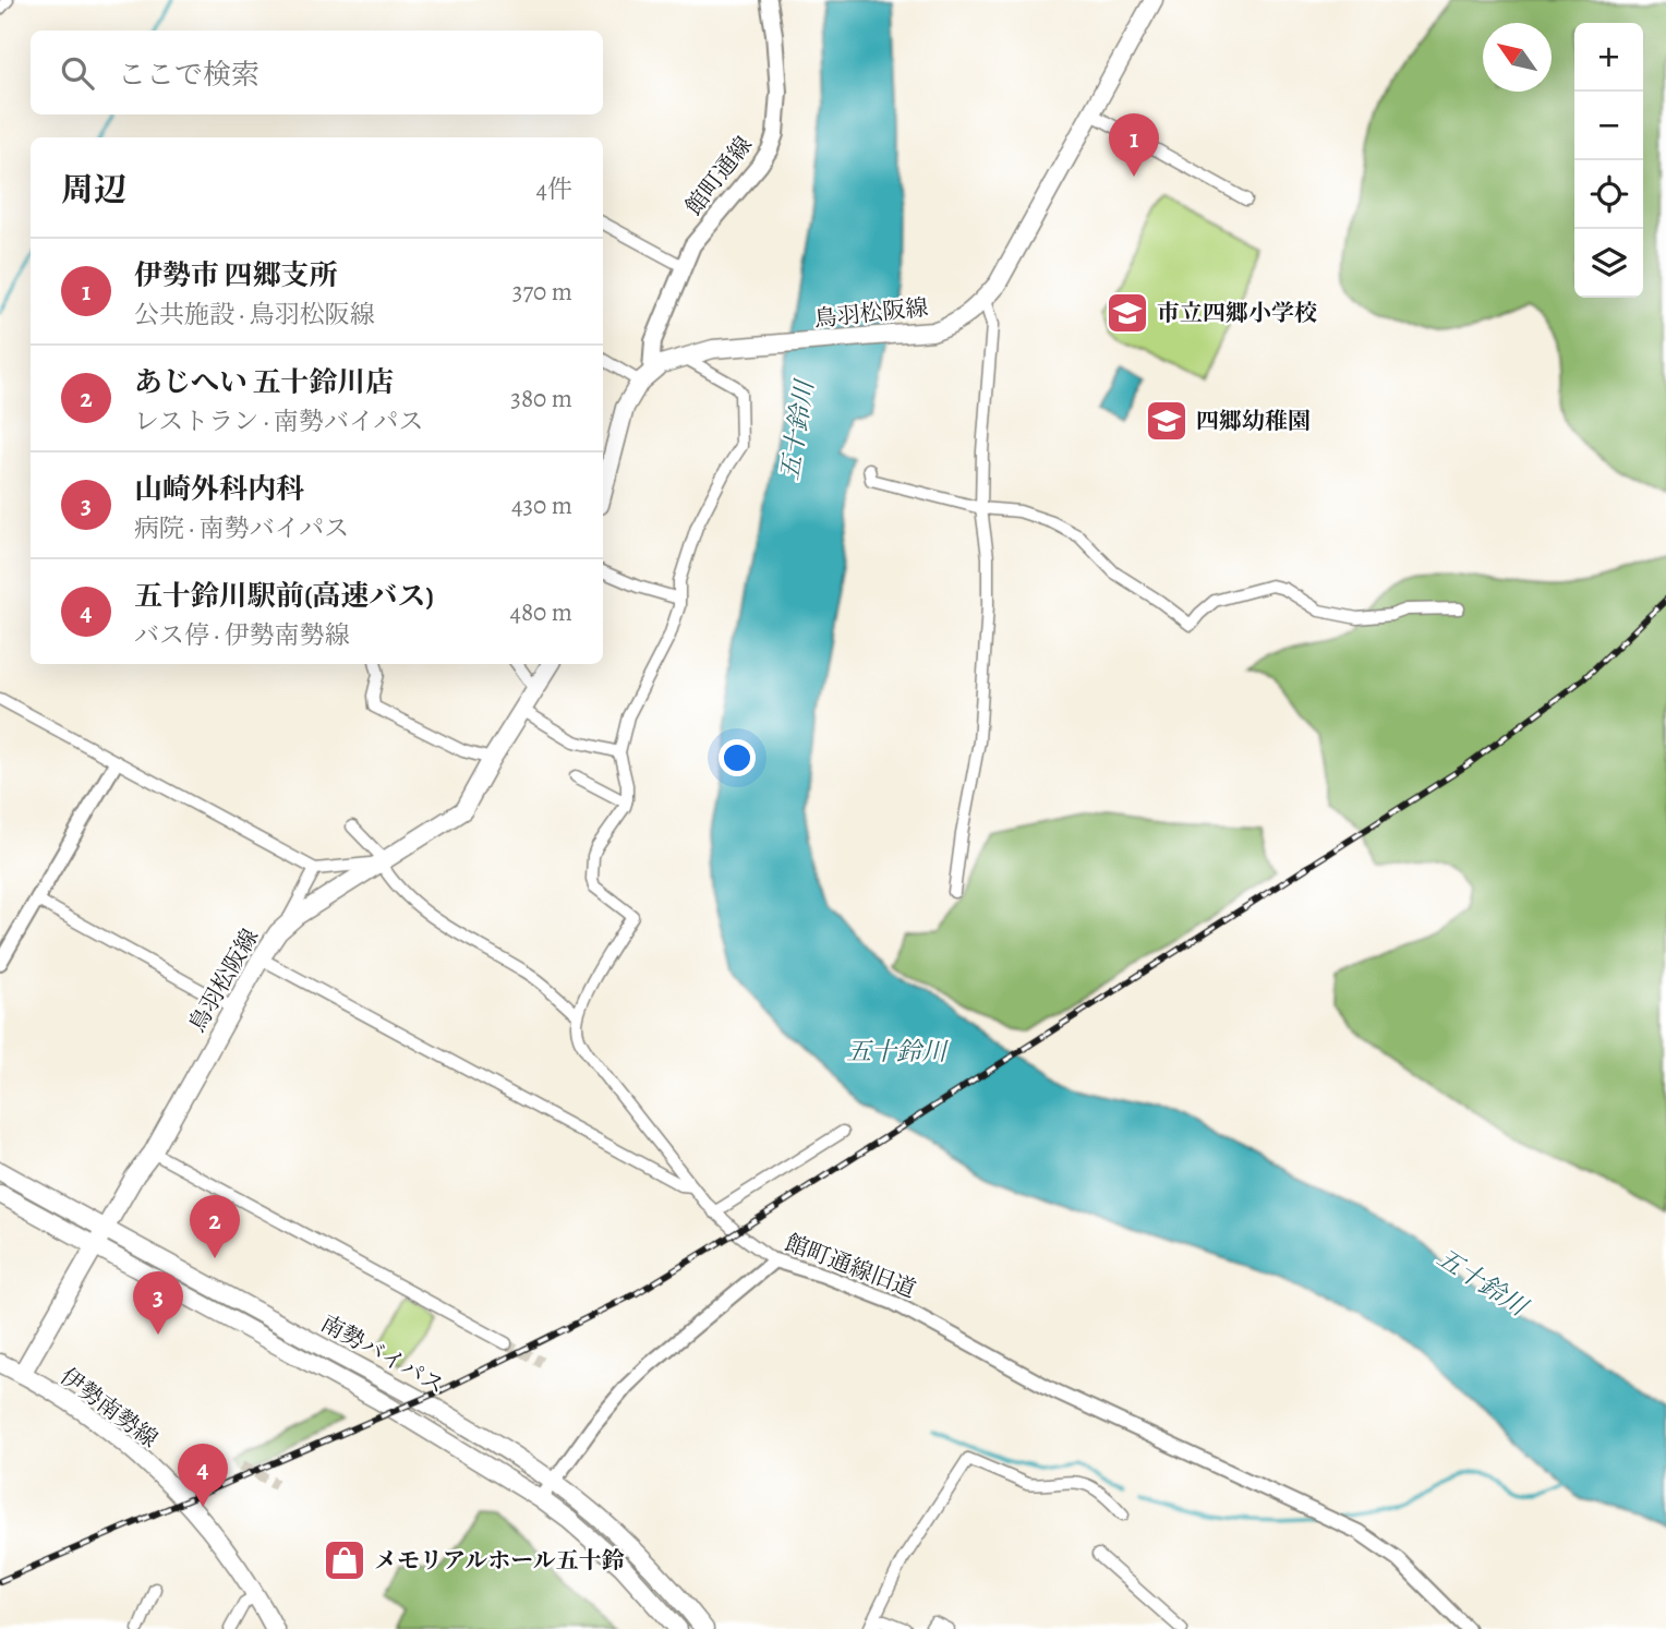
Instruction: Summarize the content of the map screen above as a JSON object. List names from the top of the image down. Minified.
{"streets":{"main road":["館町通線","鳥羽松阪線","南勢バイパス","伊勢南勢線"],"street":["館町通線旧道"]},"crossings":[["館町通線","鳥羽松阪線"],["鳥羽松阪線","南勢バイパス"],["鳥羽松阪線","伊勢南勢線"]],"water":["五十鈴川"],"places":{"school or university":["市立四郷小学校","四郷幼稚園"],"shop":["メモリアルホール五十鈴"]},"north":"top left","page":{"map_buttons":["+","−"],"search":"ここで検索","pins":["1","2","3","4"],"heading":["周辺","4件"],"list":[{"mark":"1","name":"伊勢市 四郷支所","note":"公共施設 · 鳥羽松阪線","value":"370 m"},{"mark":"2","name":"あじへい 五十鈴川店","note":"レストラン · 南勢バイパス","value":"380 m"},{"mark":"3","name":"山崎外科内科","note":"病院 · 南勢バイパス","value":"430 m"},{"mark":"4","name":"五十鈴川駅前(高速バス)","note":"バス停 · 伊勢南勢線","value":"480 m"}]}}
